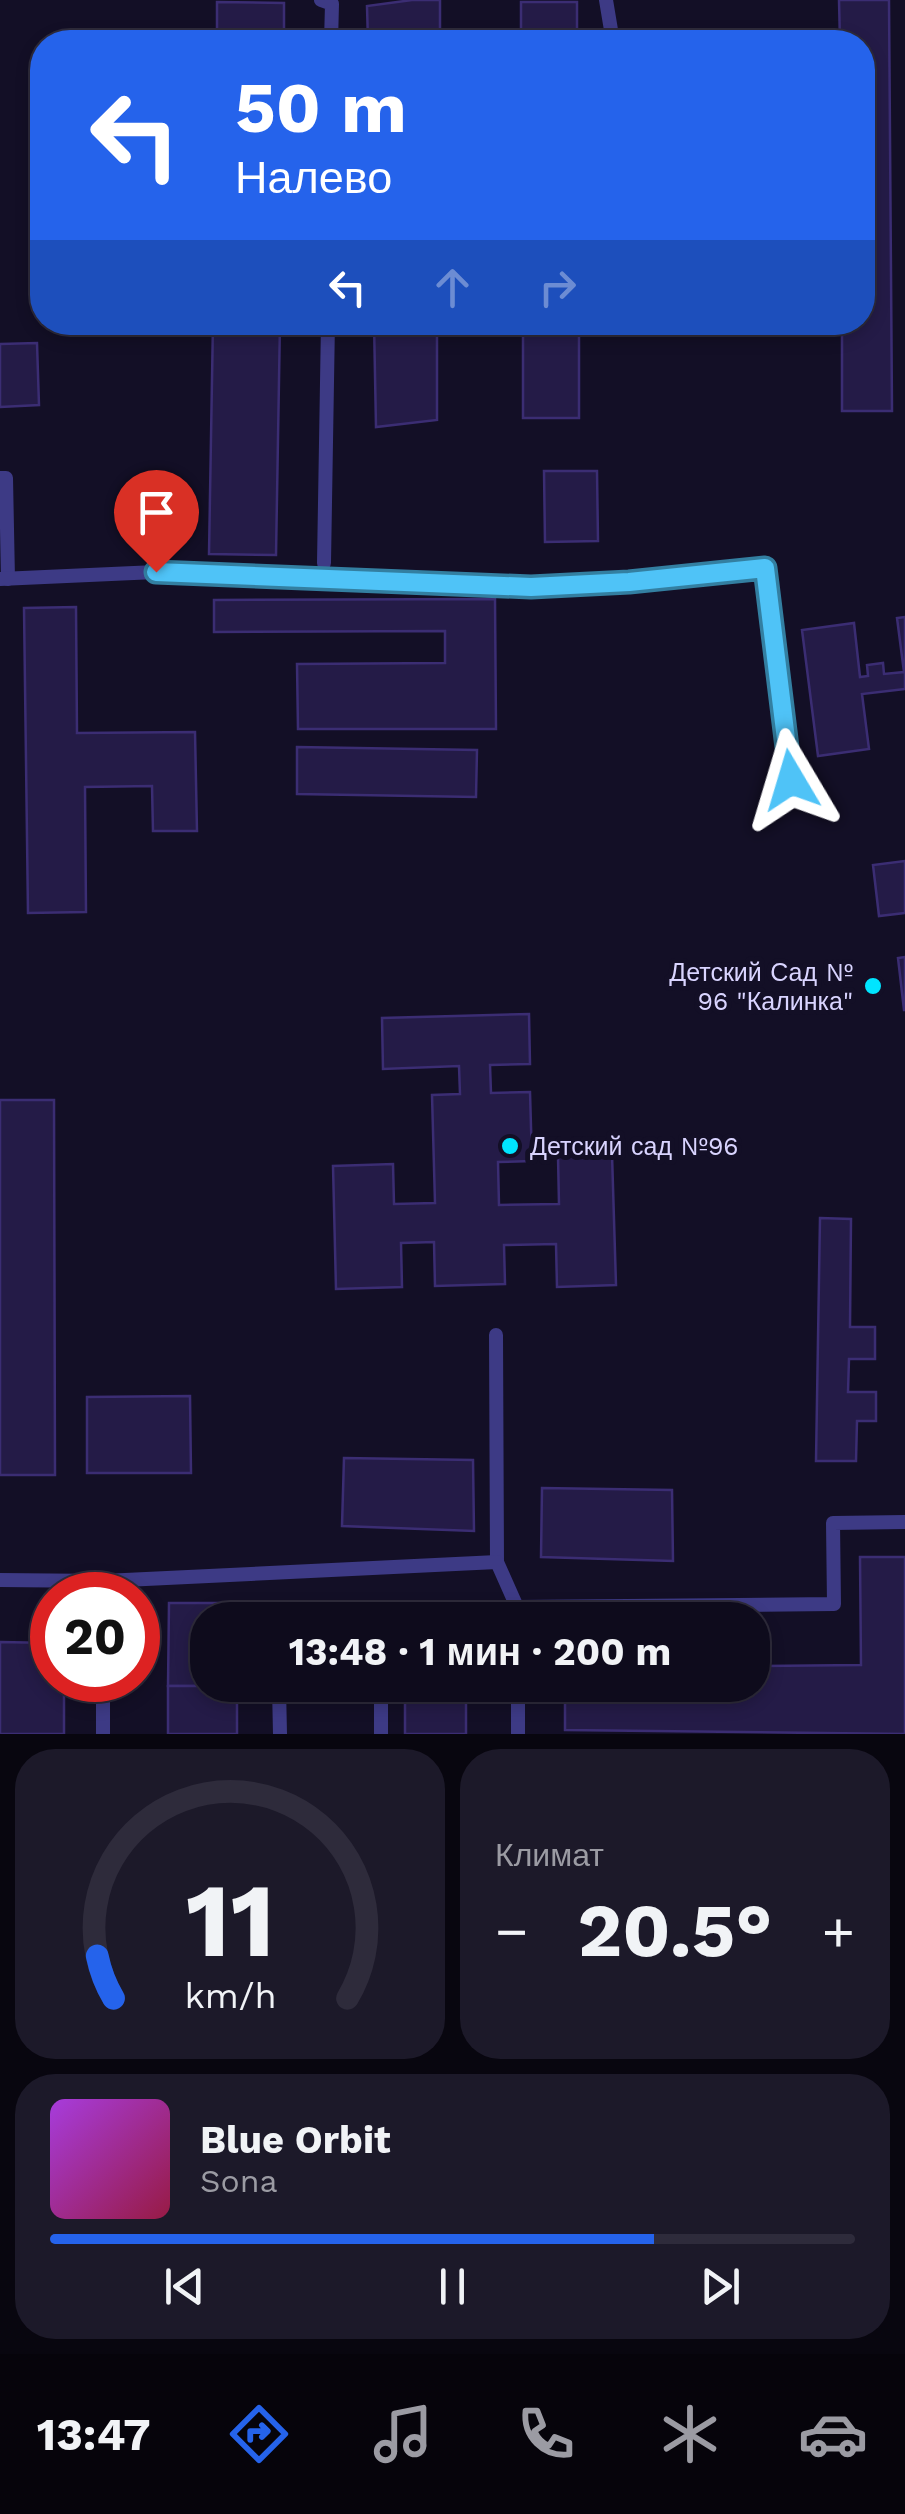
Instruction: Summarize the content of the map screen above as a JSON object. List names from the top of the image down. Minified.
{"places":["Детский Сад № 96 \"Калинка\"","Детский сад №96"],"page":{"turn":["50 m","Налево"],"limit":"20","trip":"13:48 · 1 мин · 200 m","tile":"Климат","heat":["−","20.5°","+"],"song":["Blue Orbit","Sona"],"tabs":"13:47","gauge":["11","km/h"]}}
